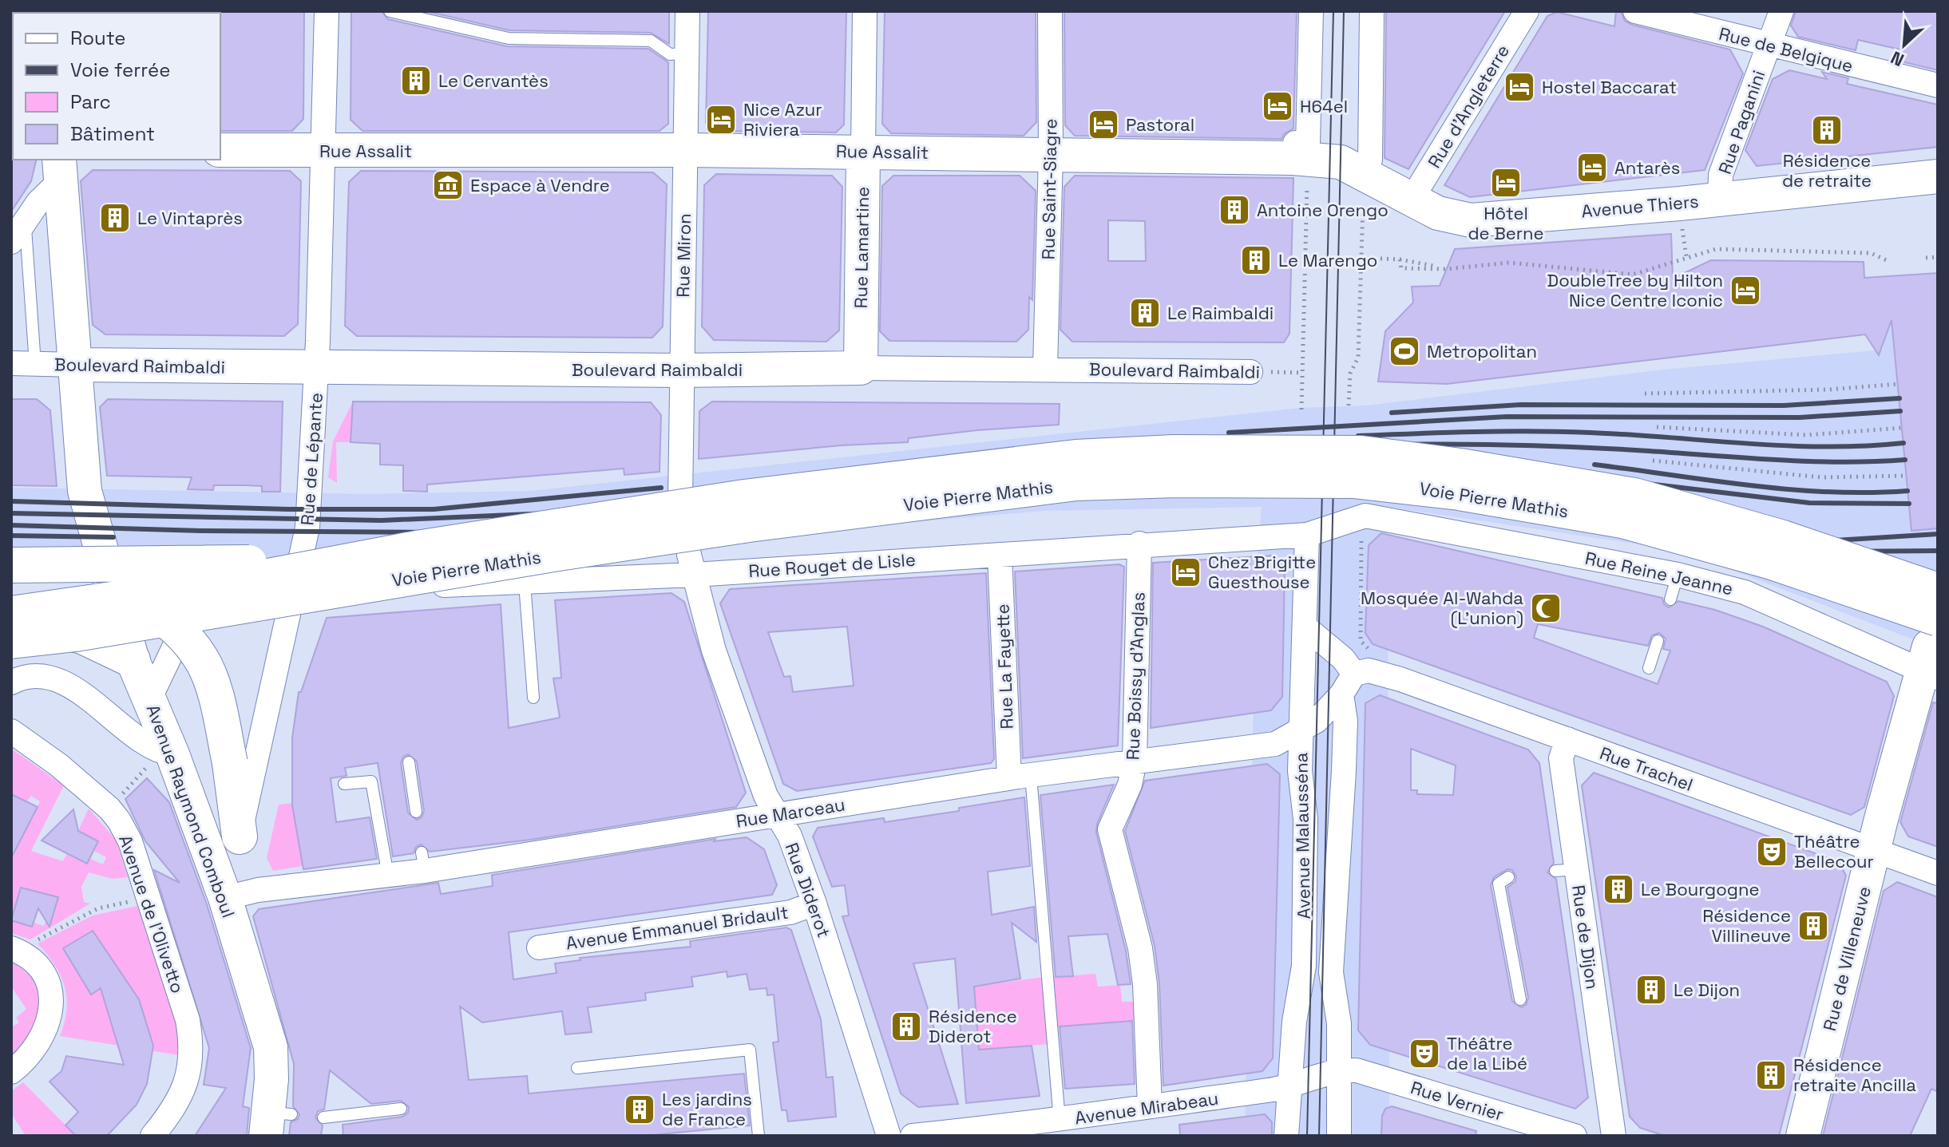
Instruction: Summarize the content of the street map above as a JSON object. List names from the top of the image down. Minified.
{"streets":{"highway":["Voie Pierre Mathis"],"street":["Rue de Belgique","Rue d'Angleterre","Rue Paganini","Rue Assalit","Rue Saint-Siagre","Avenue Thiers","Rue Lamartine","Rue Miron","Boulevard Raimbaldi","Rue de Lépante","Rue Rouget de Lisle","Rue Reine Jeanne","Rue La Fayette","Rue Boissy d'Anglas","Rue Trachel","Avenue Raymond Comboul","Rue Marceau","Avenue Malausséna","Rue Diderot","Avenue de l'Olivetto","Avenue Emmanuel Bridault","Rue de Dijon","Rue de Villeneuve","Rue Vernier","Avenue Mirabeau"]},"crossings":[["Rue de Belgique","Rue Paganini"],["Rue d'Angleterre","Avenue Thiers"],["Rue Paganini","Avenue Thiers"],["Rue Assalit","Rue Saint-Siagre"],["Rue Assalit","Avenue Thiers"],["Rue Assalit","Rue Lamartine"],["Rue Assalit","Rue Miron"],["Rue Assalit","Rue de Lépante"],["Rue Saint-Siagre","Boulevard Raimbaldi"],["Rue Lamartine","Boulevard Raimbaldi"],["Rue Miron","Boulevard Raimbaldi"],["Rue Miron","Rue Diderot"],["Boulevard Raimbaldi","Rue de Lépante"],["Boulevard Raimbaldi","Avenue Raymond Comboul"],["Rue de Lépante","Rue Rouget de Lisle"],["Rue de Lépante","Avenue Raymond Comboul"],["Rue de Lépante","Rue Marceau"],["Voie Pierre Mathis","Rue Reine Jeanne"],["Voie Pierre Mathis","Rue de Villeneuve"],["Rue Rouget de Lisle","Rue Reine Jeanne"],["Rue Rouget de Lisle","Rue La Fayette"],["Rue Rouget de Lisle","Rue Boissy d'Anglas"],["Rue Rouget de Lisle","Avenue Malausséna"],["Rue Rouget de Lisle","Rue Diderot"],["Rue Reine Jeanne","Rue de Villeneuve"],["Rue La Fayette","Rue Marceau"],["Rue Boissy d'Anglas","Rue Marceau"],["Rue Boissy d'Anglas","Avenue Mirabeau"],["Rue Trachel","Rue de Dijon"],["Rue Trachel","Rue de Villeneuve"],["Avenue Raymond Comboul","Rue Marceau"],["Rue Marceau","Avenue Malausséna"],["Rue Marceau","Rue Diderot"],["Avenue Malausséna","Rue Vernier"],["Avenue Malausséna","Avenue Mirabeau"],["Rue Diderot","Avenue Emmanuel Bridault"],["Rue Vernier","Avenue Mirabeau"]],"places":{"building":["Le Cervantès","Résidence de retraite","Antoine Orengo","Le Vintaprès","Le Marengo","Le Raimbaldi","Le Bourgogne","Résidence Villineuve","Le Dijon","Résidence Diderot","Résidence retraite Ancilla","Les jardins de France"],"hotel":["Hostel Baccarat","H64el","Nice Azur Riviera","Pastoral","Antarès","Hôtel de Berne","DoubleTree by Hilton Nice Centre Iconic","Chez Brigitte Guesthouse"],"museum":["Espace à Vendre"],"sports":["Metropolitan"],"mosque":["Mosquée Al-Wahda (L’union)"],"theatre":["Théâtre Bellecour","Théâtre de la Libé"]},"legend":["Route","Voie ferrée","Parc","Bâtiment"],"north":"bottom left"}
